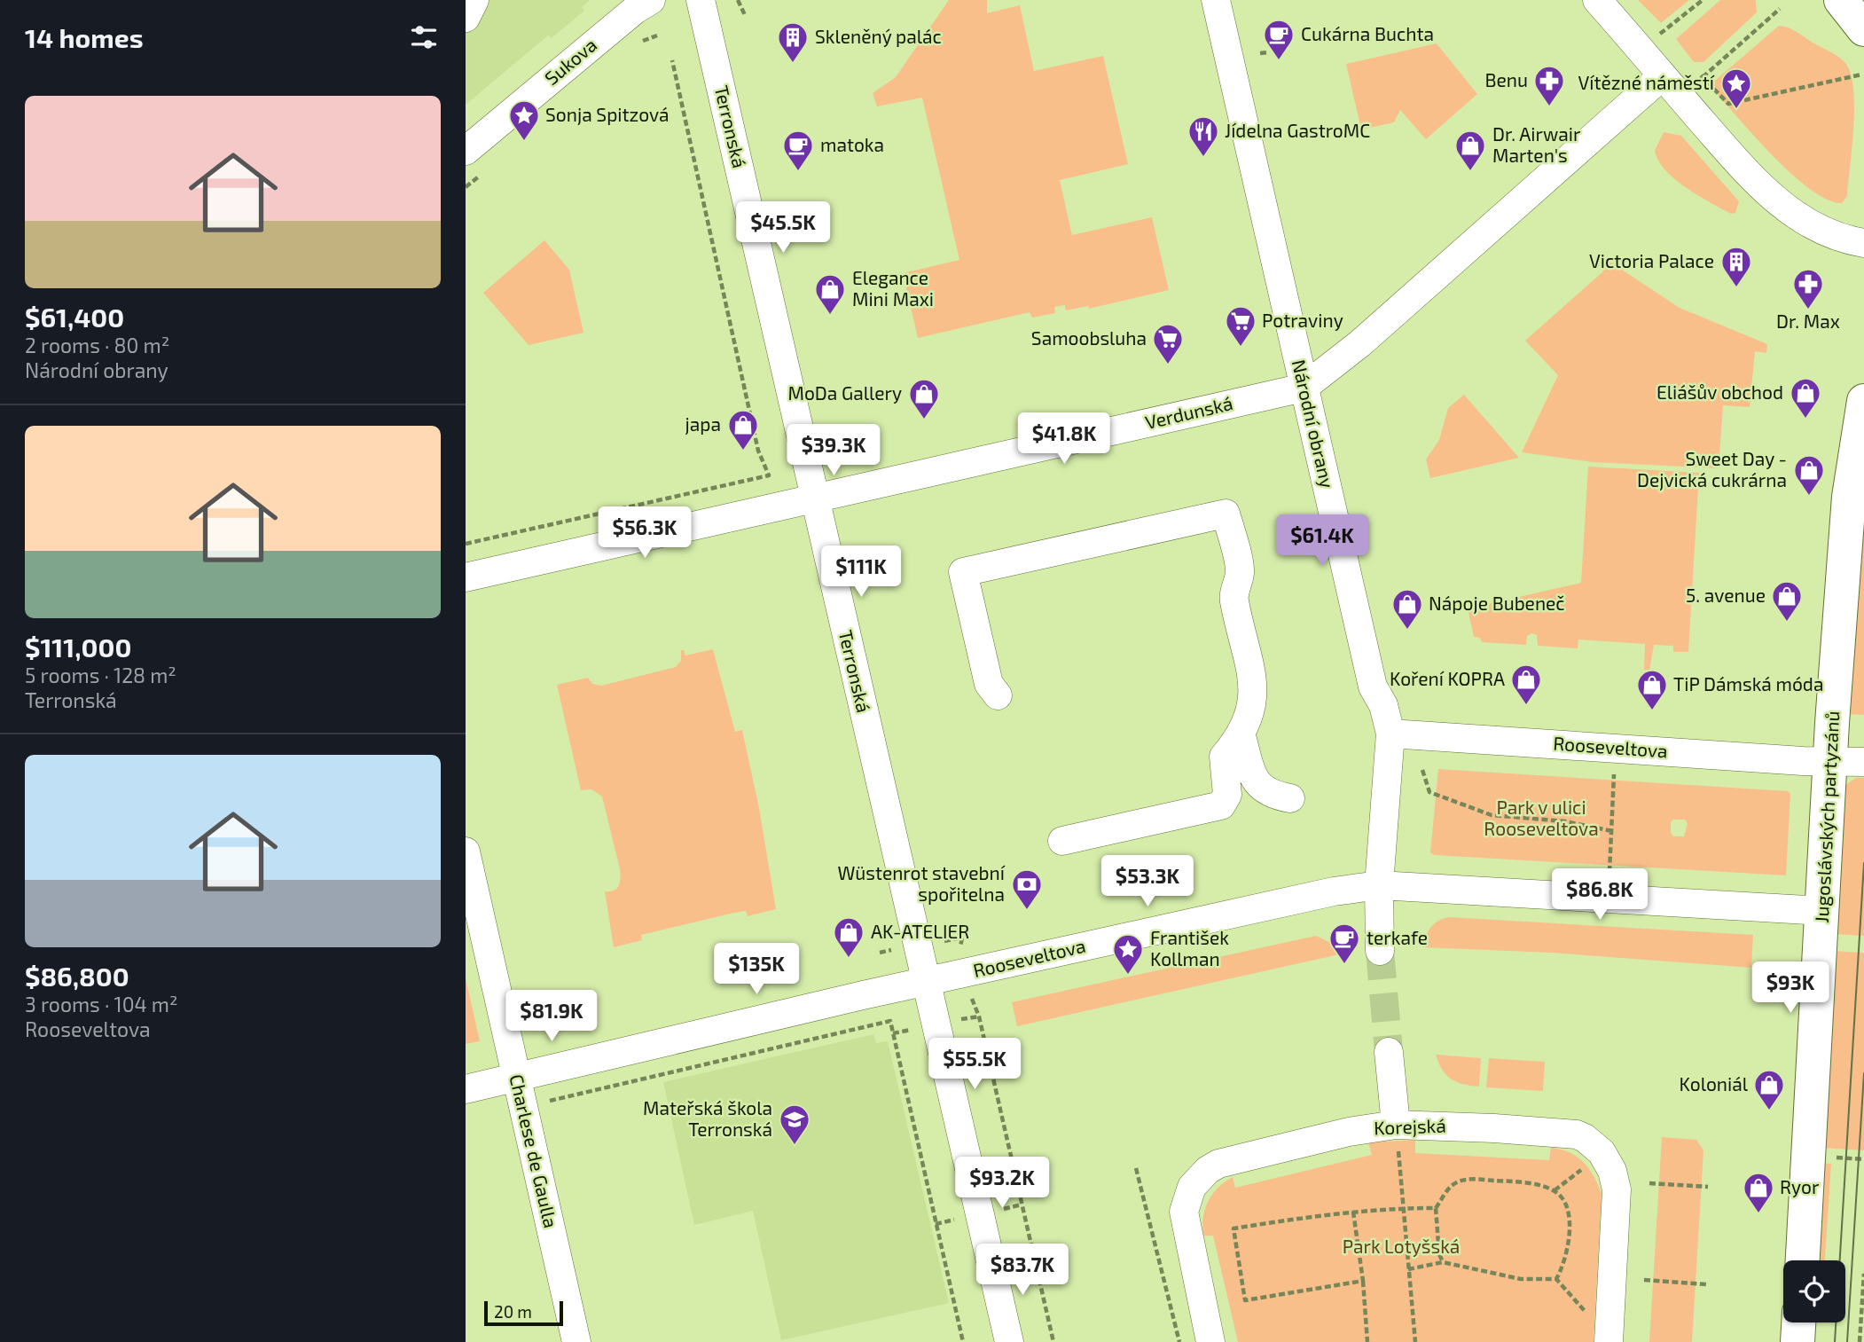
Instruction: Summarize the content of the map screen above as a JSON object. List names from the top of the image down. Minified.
{"streets":{"main road":["Jugoslávských partyzánů"],"street":["Sukova","Terronská","Verdunská","Národní obrany","Rooseveltova","Korejská","Charlese de Gaulla"]},"crossings":[["Terronská","Verdunská"],["Terronská","Rooseveltova"],["Verdunská","Národní obrany"],["Národní obrany","Rooseveltova"],["Rooseveltova","Jugoslávských partyzánů"],["Rooseveltova","Charlese de Gaulla"]],"parks":["Park v ulici Rooseveltova","Park Lotyšská"],"places":{"cafe":["Cukárna Buchta","matoka","terkafe"],"building":["Skleněný palác","Victoria Palace"],"pharmacy":["Benu","Dr. Max"],"place":["Vítězné náměstí","Sonja Spitzová","František Kollman"],"restaurant":["Jídelna GastroMC"],"shop":["Dr. Airwair Marten's","Elegance Mini Maxi","Eliášův obchod","MoDa Gallery","japa","Sweet Day - Dejvická cukrárna","5. avenue","Nápoje Bubeneč","Koření KOPRA","TiP Dámská móda","AK-ATELIER","Koloniál","Ryor"],"supermarket":["Potraviny","Samoobsluha"],"bank":["Wüstenrot stavební spořitelna"],"school or university":["Mateřská škola Terronská"]},"scale_bar":"20 m","page":{"heading":"14 homes","list":[{"name":"$61,400","note":"2 rooms · 80 m² · Národní obrany"},{"name":"$111,000","note":"5 rooms · 128 m² · Terronská"},{"name":"$86,800","note":"3 rooms · 104 m² · Rooseveltova"}],"price":["$45.5K","$41.8K","$39.3K","$56.3K","$61.4K","$111K","$53.3K","$86.8K","$135K","$93K","$81.9K","$55.5K","$93.2K","$83.7K"],"scale":"20 m"}}
